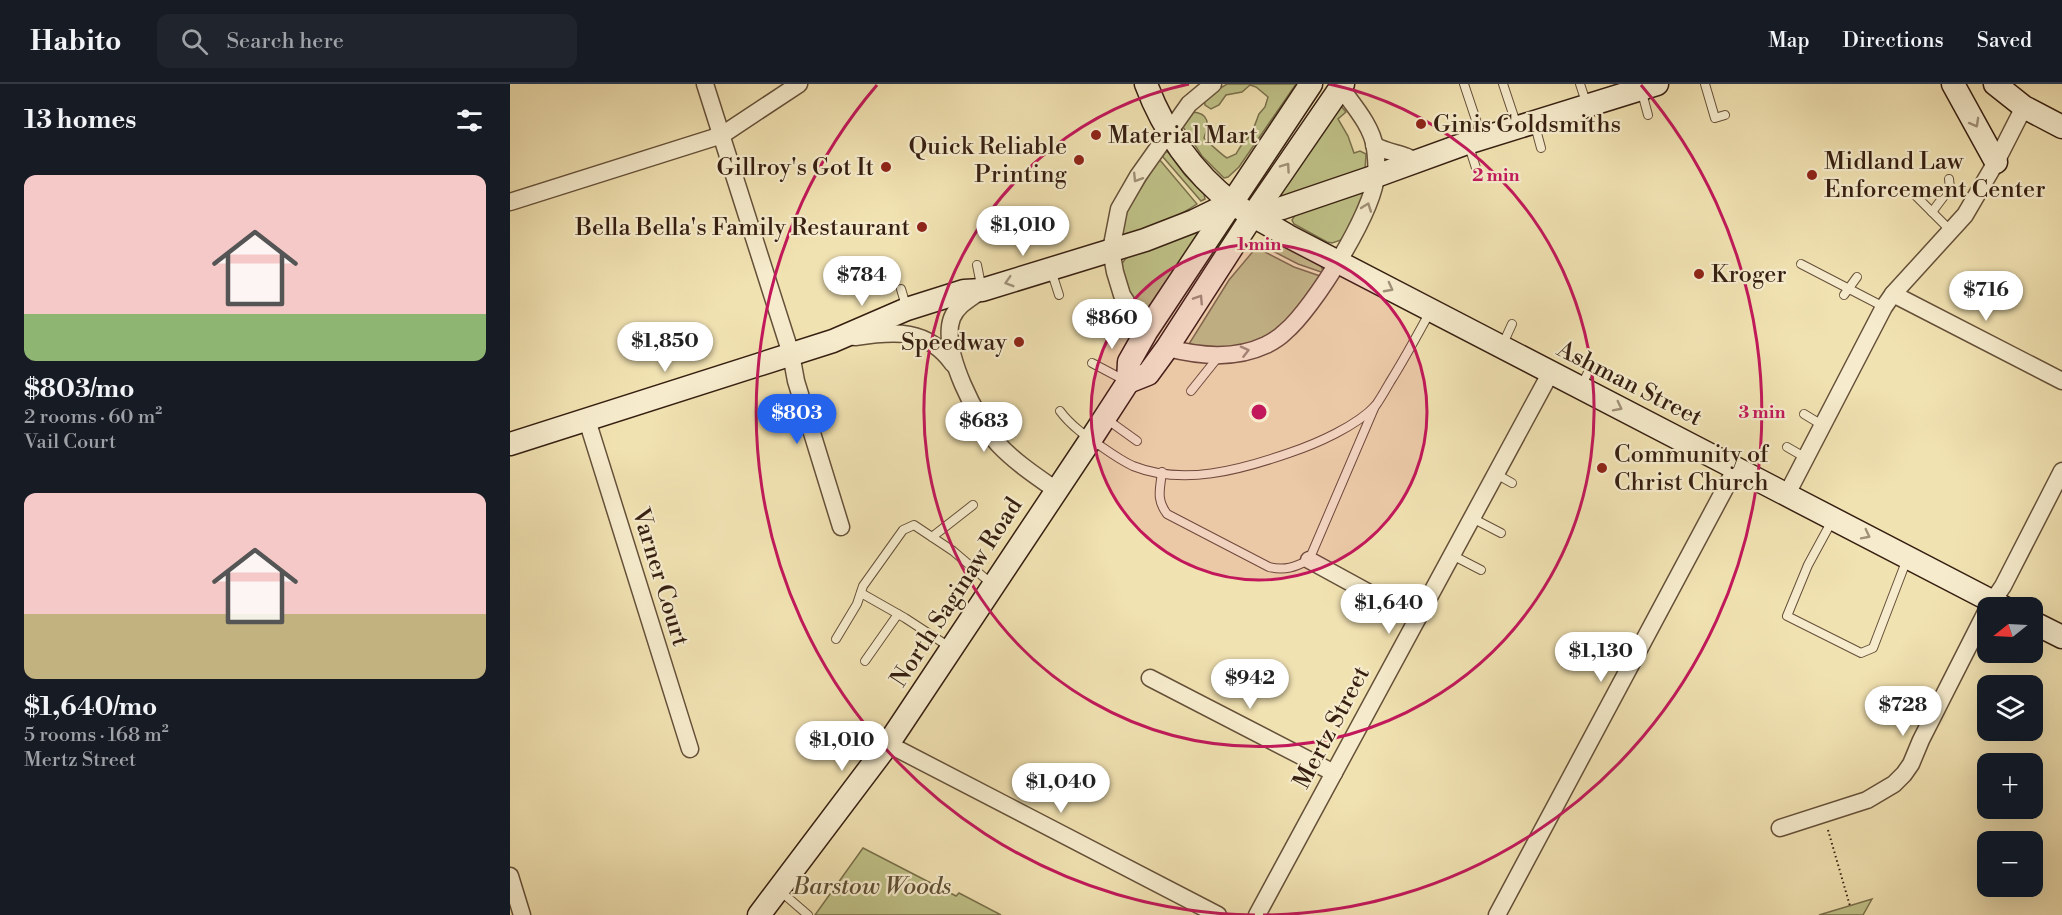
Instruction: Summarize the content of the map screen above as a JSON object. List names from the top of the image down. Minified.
{"streets":{"street":["Ashman Street","Varner Court","North Saginaw Road","Mertz Street"]},"crossings":[["Ashman Street","North Saginaw Road"],["Ashman Street","Mertz Street"]],"one_way":["Ashman Street"],"parks":["Barstow Woods"],"places":["Ginis Goldsmiths","Material Mart","Quick Reliable Printing","Gillroy's Got It","Midland Law Enforcement Center","Bella Bella's Family Restaurant","Kroger","Speedway","Community of Christ Church"],"north":"left","page":{"header":"Habito","search":"Search here","nav":["Map","Directions","Saved"],"heading":"13 homes","list":[{"name":"$803/mo","note":"2 rooms · 60 m² · Vail Court"},{"name":"$1,640/mo","note":"5 rooms · 168 m² · Mertz Street"}],"price":["$1,010","$784","$716","$860","$1,850","$803","$683","$1,640","$1,130","$942","$728","$1,010","$1,040"],"map_buttons":["+","−"]},"rings":["2 min","1 min","3 min"]}
